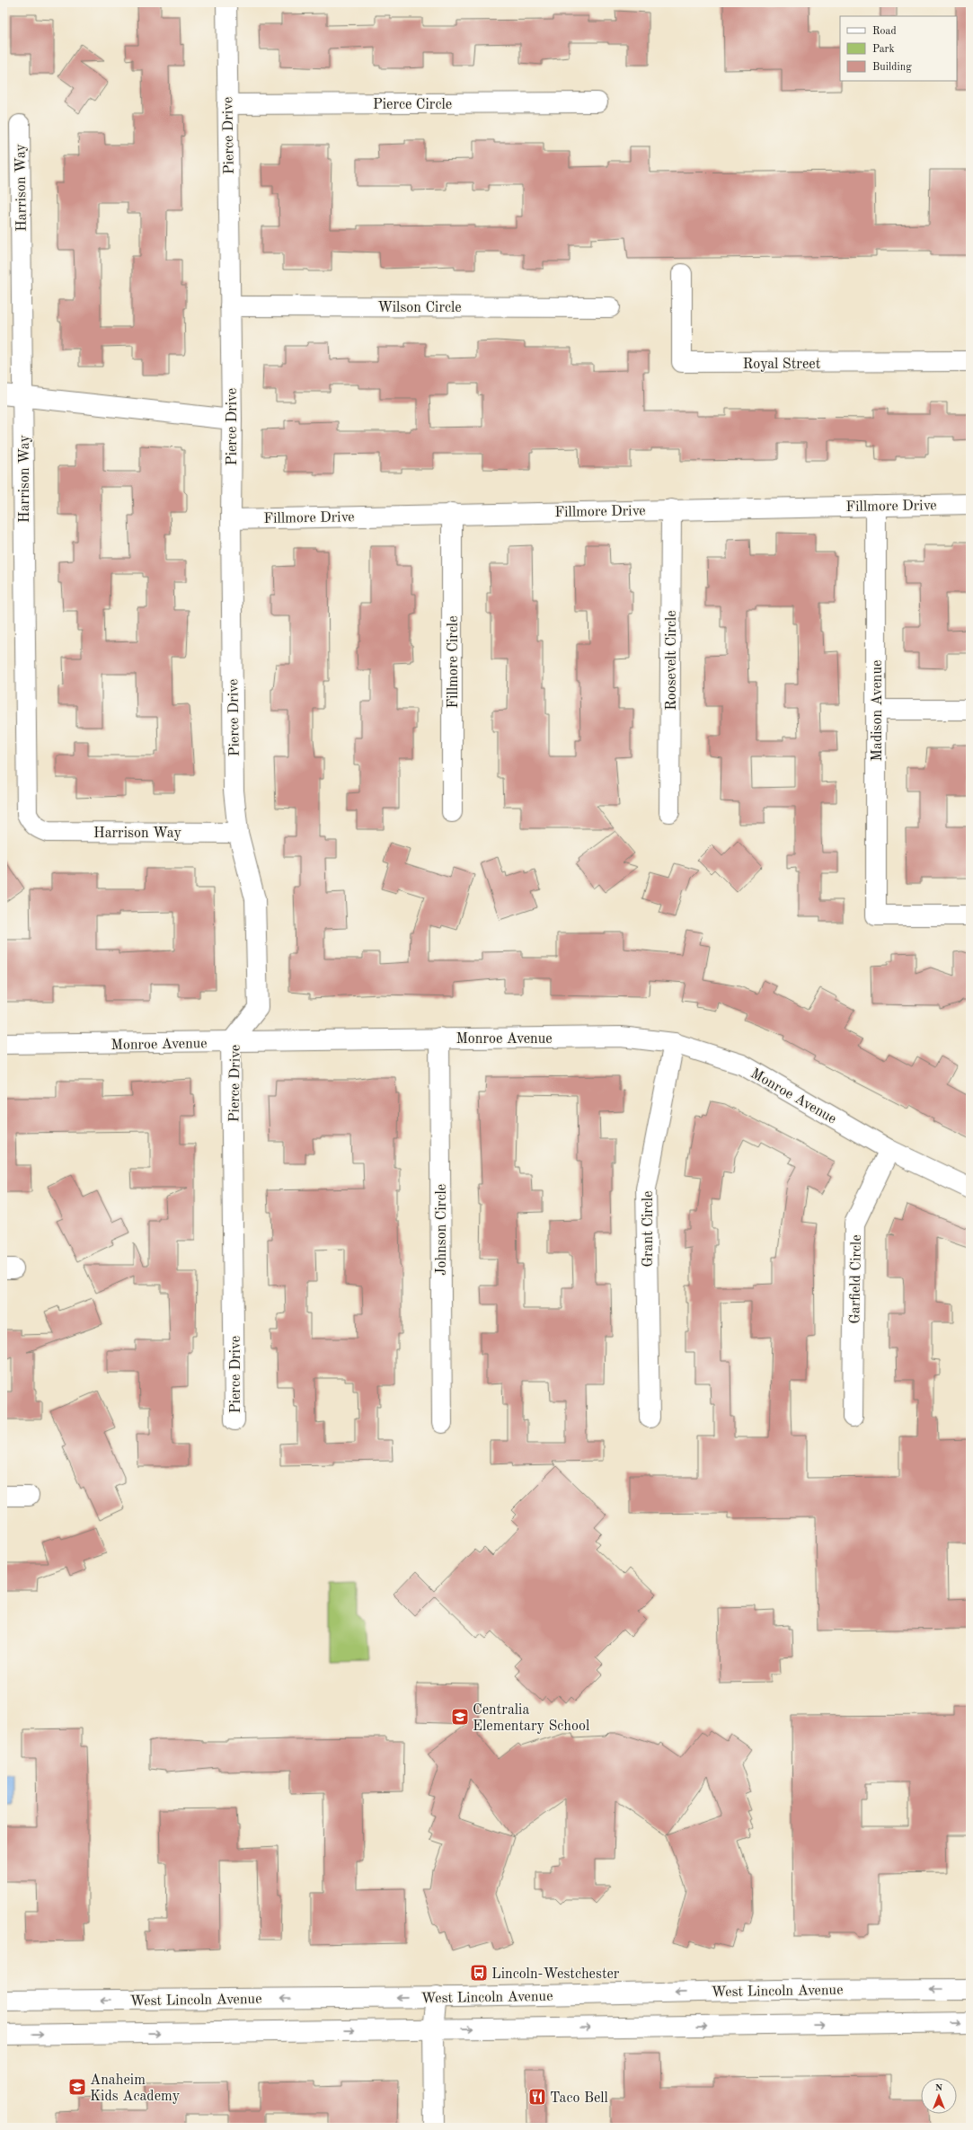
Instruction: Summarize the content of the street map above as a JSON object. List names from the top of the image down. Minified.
{"streets":{"street":["Pierce Circle","Pierce Drive","Harrison Way","Wilson Circle","Royal Street","Fillmore Drive","Roosevelt Circle","Fillmore Circle","Madison Avenue","Monroe Avenue","Grant Circle","Johnson Circle","Garfield Circle","West Lincoln Avenue"]},"crossings":[["Pierce Circle","Pierce Drive"],["Pierce Drive","Harrison Way"],["Pierce Drive","Wilson Circle"],["Pierce Drive","Fillmore Drive"],["Pierce Drive","Monroe Avenue"],["Fillmore Drive","Roosevelt Circle"],["Fillmore Drive","Fillmore Circle"],["Fillmore Drive","Madison Avenue"],["Monroe Avenue","Grant Circle"],["Monroe Avenue","Johnson Circle"],["Monroe Avenue","Garfield Circle"]],"places":{"school or university":["Centralia Elementary School","Anaheim Kids Academy"],"bus stop":["Lincoln-Westchester"],"restaurant":["Taco Bell"]},"legend":["Road","Park","Building"],"north":"top"}
